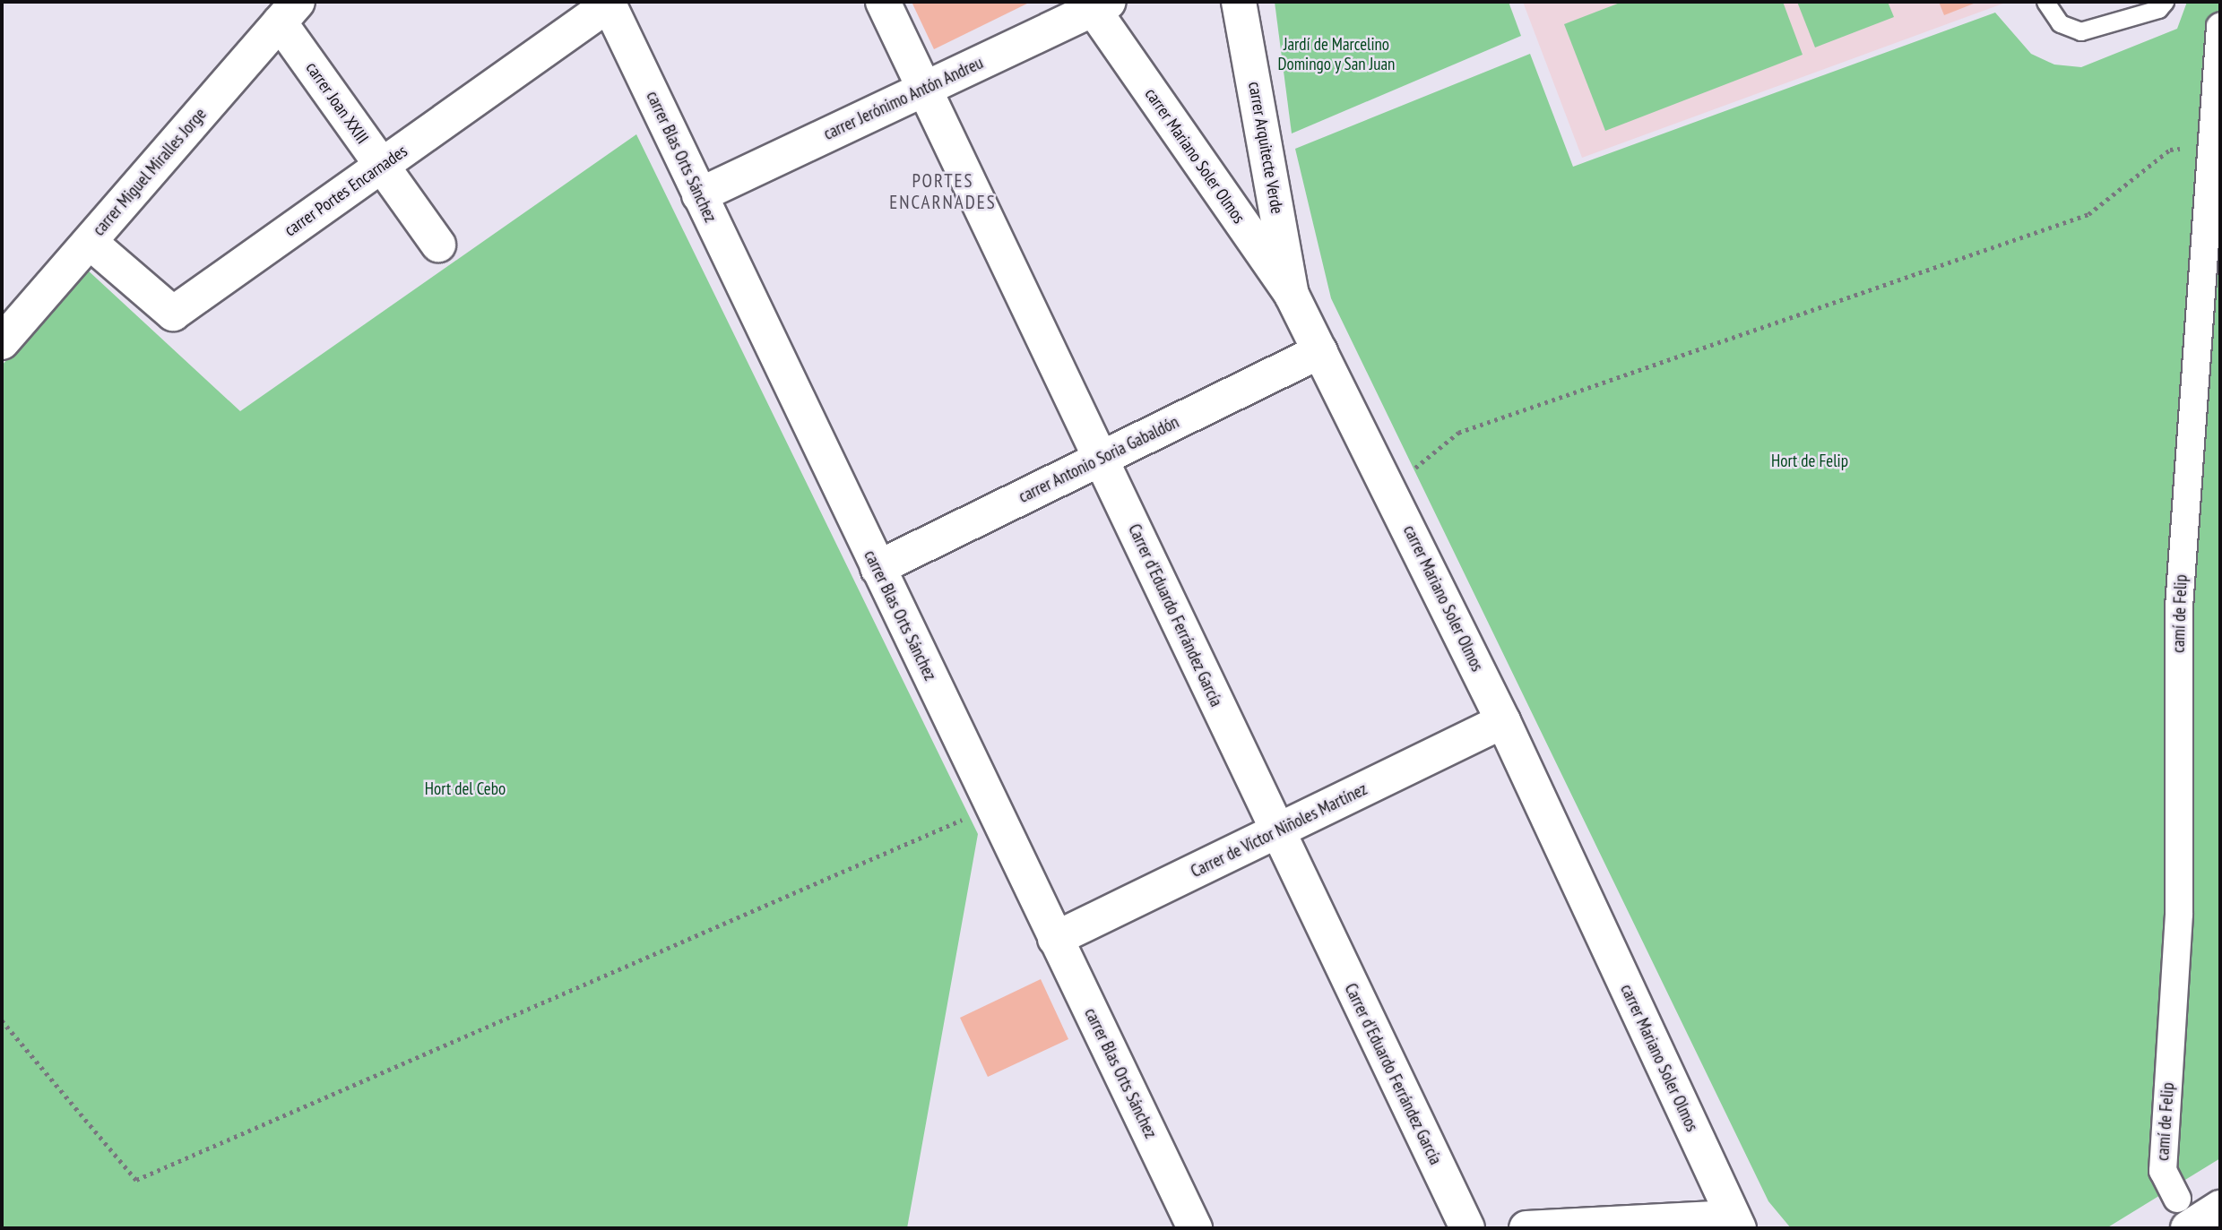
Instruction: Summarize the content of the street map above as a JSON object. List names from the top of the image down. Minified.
{"streets":{"street":["carrer Jerónimo Antón Andreu","carrer Joan XXIII","carrer Arquitecte Verde","carrer Mariano Soler Olmos","carrer Blas Orts Sánchez","carrer Miguel Miralles Jorge","carrer Portes Encarnades","carrer Antonio Soria Gabaldón","camí de Felip","Carrer d'Eduardo Ferrández García","Carrer de Víctor Niñoles Martínez"]},"crossings":[["carrer Jerónimo Antón Andreu","carrer Mariano Soler Olmos"],["carrer Jerónimo Antón Andreu","carrer Blas Orts Sánchez"],["carrer Jerónimo Antón Andreu","Carrer d'Eduardo Ferrández García"],["carrer Joan XXIII","carrer Miguel Miralles Jorge"],["carrer Joan XXIII","carrer Portes Encarnades"],["carrer Arquitecte Verde","carrer Mariano Soler Olmos"],["carrer Mariano Soler Olmos","carrer Antonio Soria Gabaldón"],["carrer Mariano Soler Olmos","Carrer de Víctor Niñoles Martínez"],["carrer Blas Orts Sánchez","carrer Portes Encarnades"],["carrer Blas Orts Sánchez","carrer Antonio Soria Gabaldón"],["carrer Blas Orts Sánchez","Carrer de Víctor Niñoles Martínez"],["carrer Miguel Miralles Jorge","carrer Portes Encarnades"],["carrer Antonio Soria Gabaldón","Carrer d'Eduardo Ferrández García"],["Carrer d'Eduardo Ferrández García","Carrer de Víctor Niñoles Martínez"]],"districts":["PORTES ENCARNADES"],"parks":["Jardí de Marcelino Domingo y San Juan","Hort de Felip","Hort del Cebo"]}
